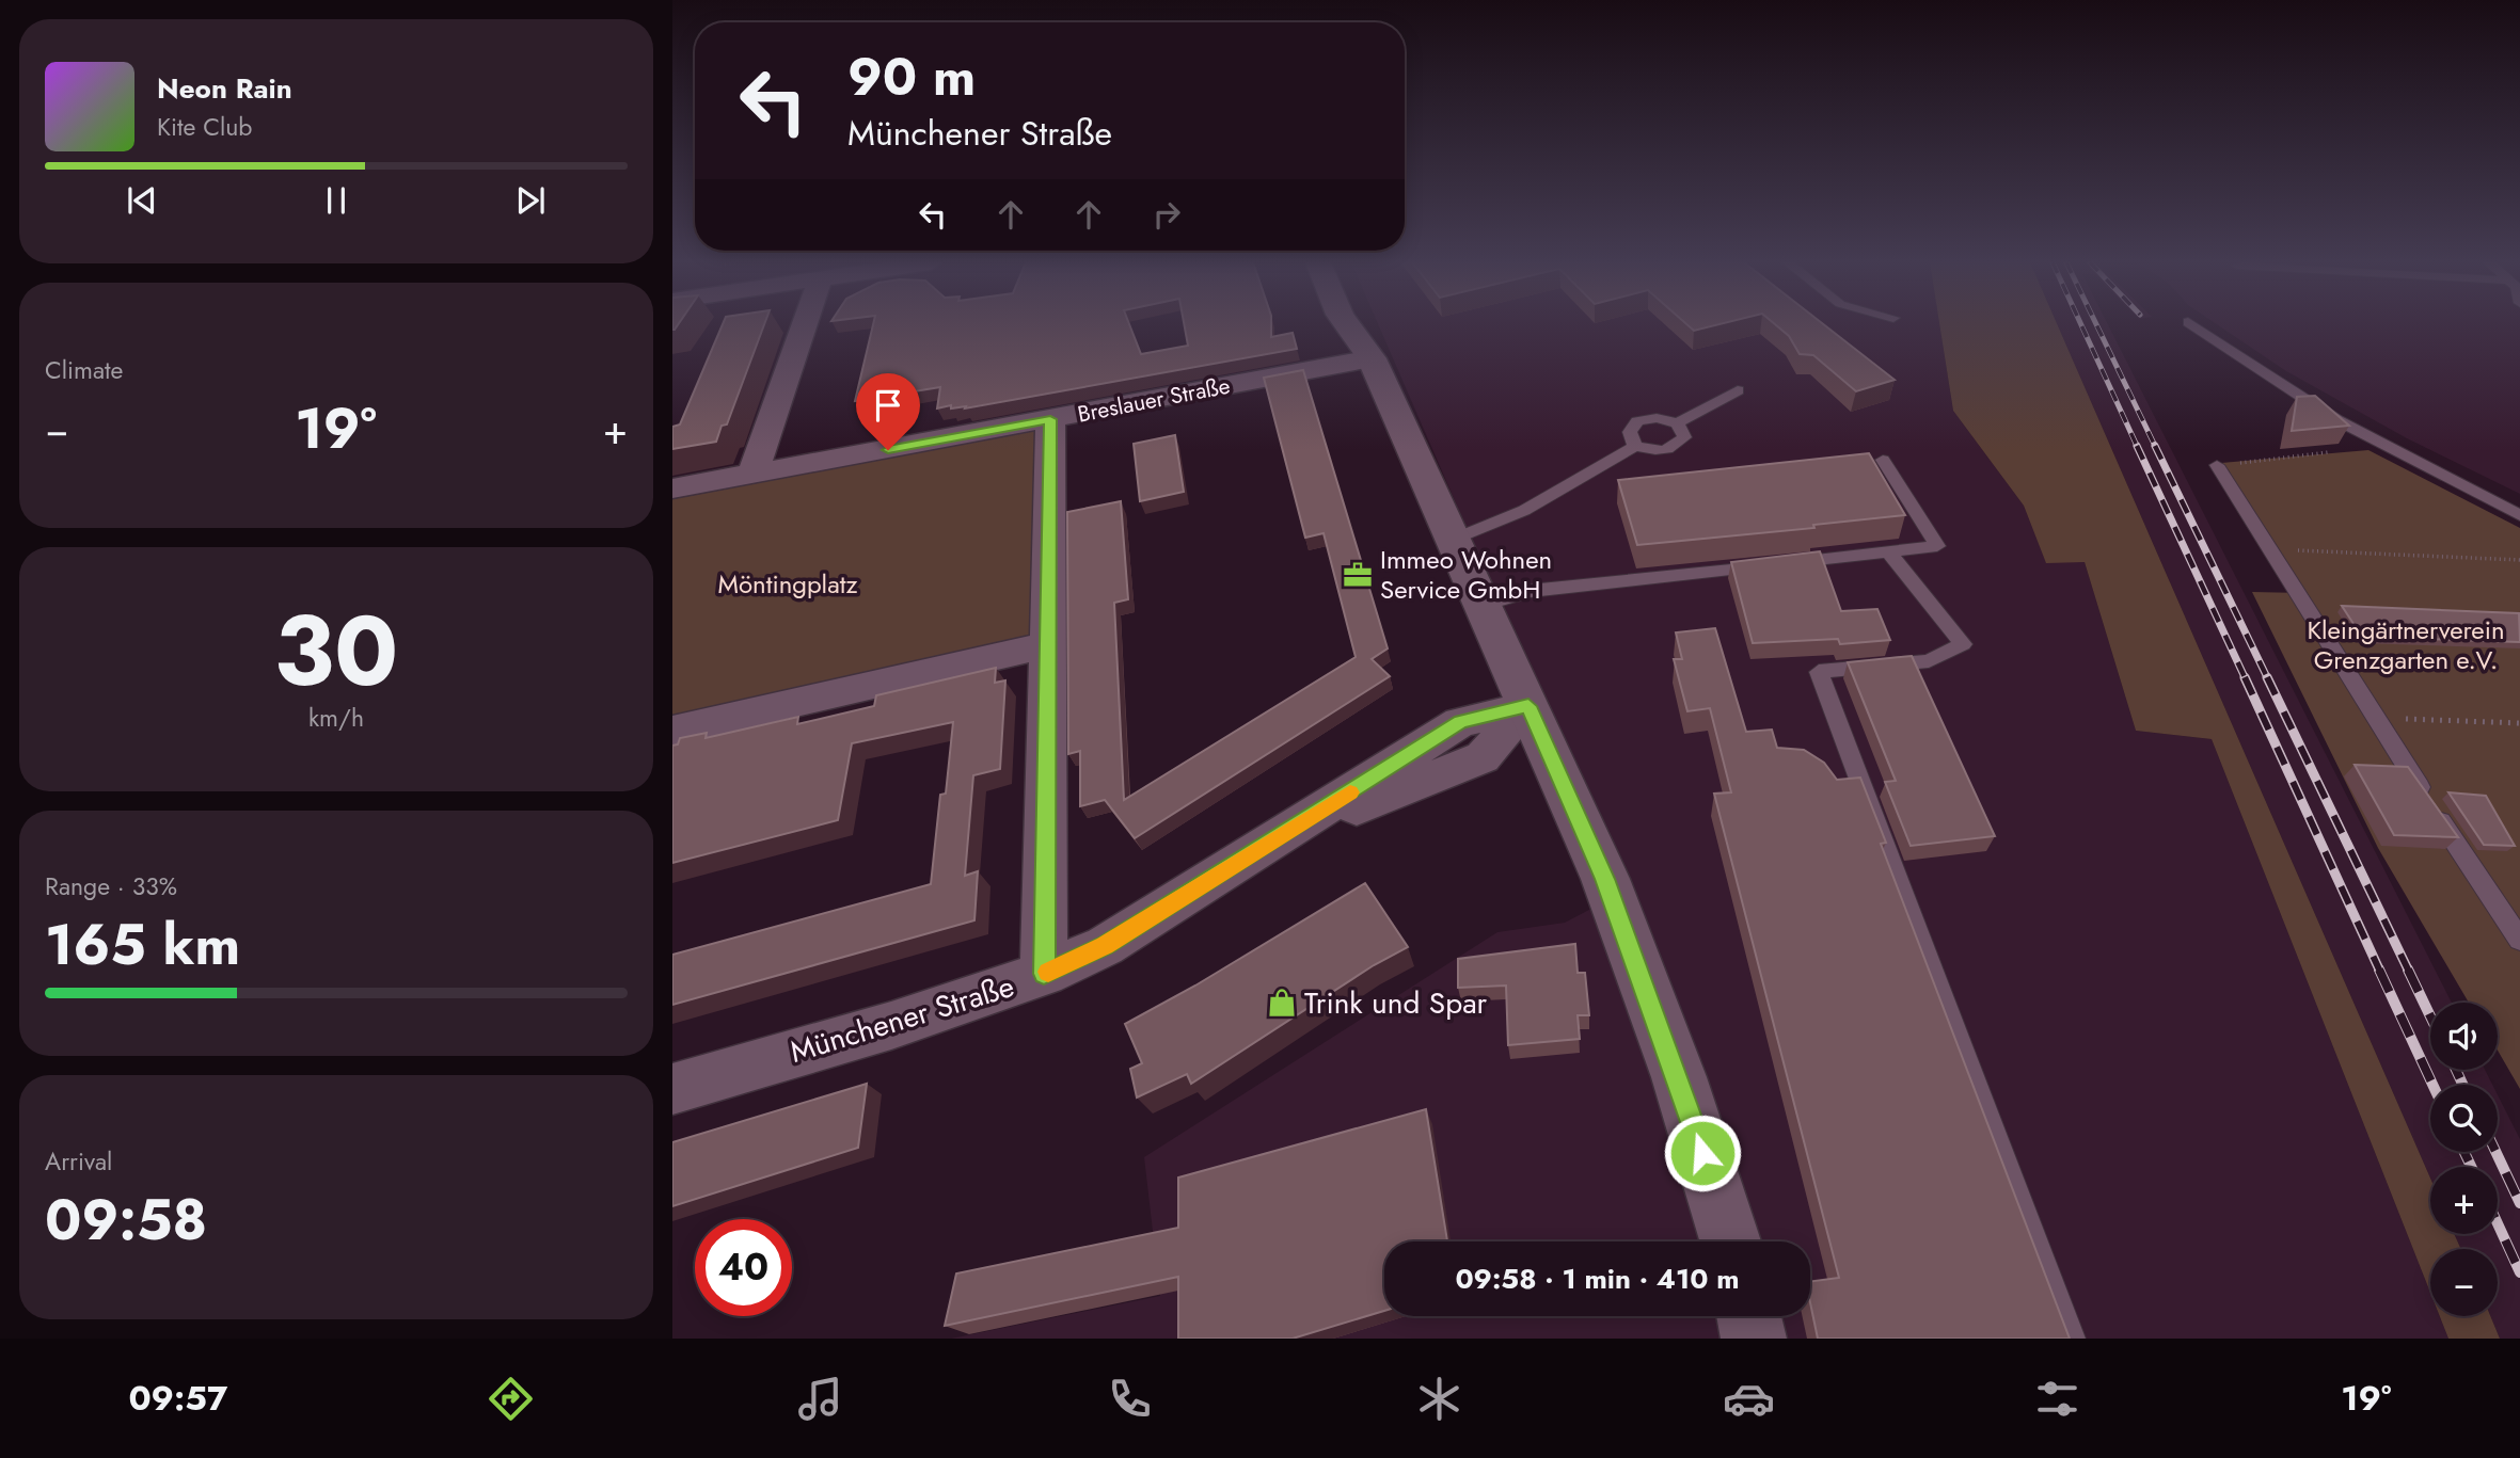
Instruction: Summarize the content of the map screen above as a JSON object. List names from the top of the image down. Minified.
{"streets":{"street":["Breslauer Straße","Münchener Straße"]},"parks":["Möntingplatz","Kleingärtnerverein Grenzgarten e.V."],"places":{"office":["Immeo Wohnen Service GmbH"],"shop":["Trink und Spar"]},"page":{"turn":["90 m","Münchener Straße"],"song":["Neon Rain","Kite Club"],"tile":["Climate",["30","km/h"],["Range · 33%","165 km"],["Arrival","09:58"]],"heat":["−","19°","+"],"map_buttons":["+","−"],"limit":"40","trip":"09:58 · 1 min · 410 m","tabs":["09:57","19°"]}}
